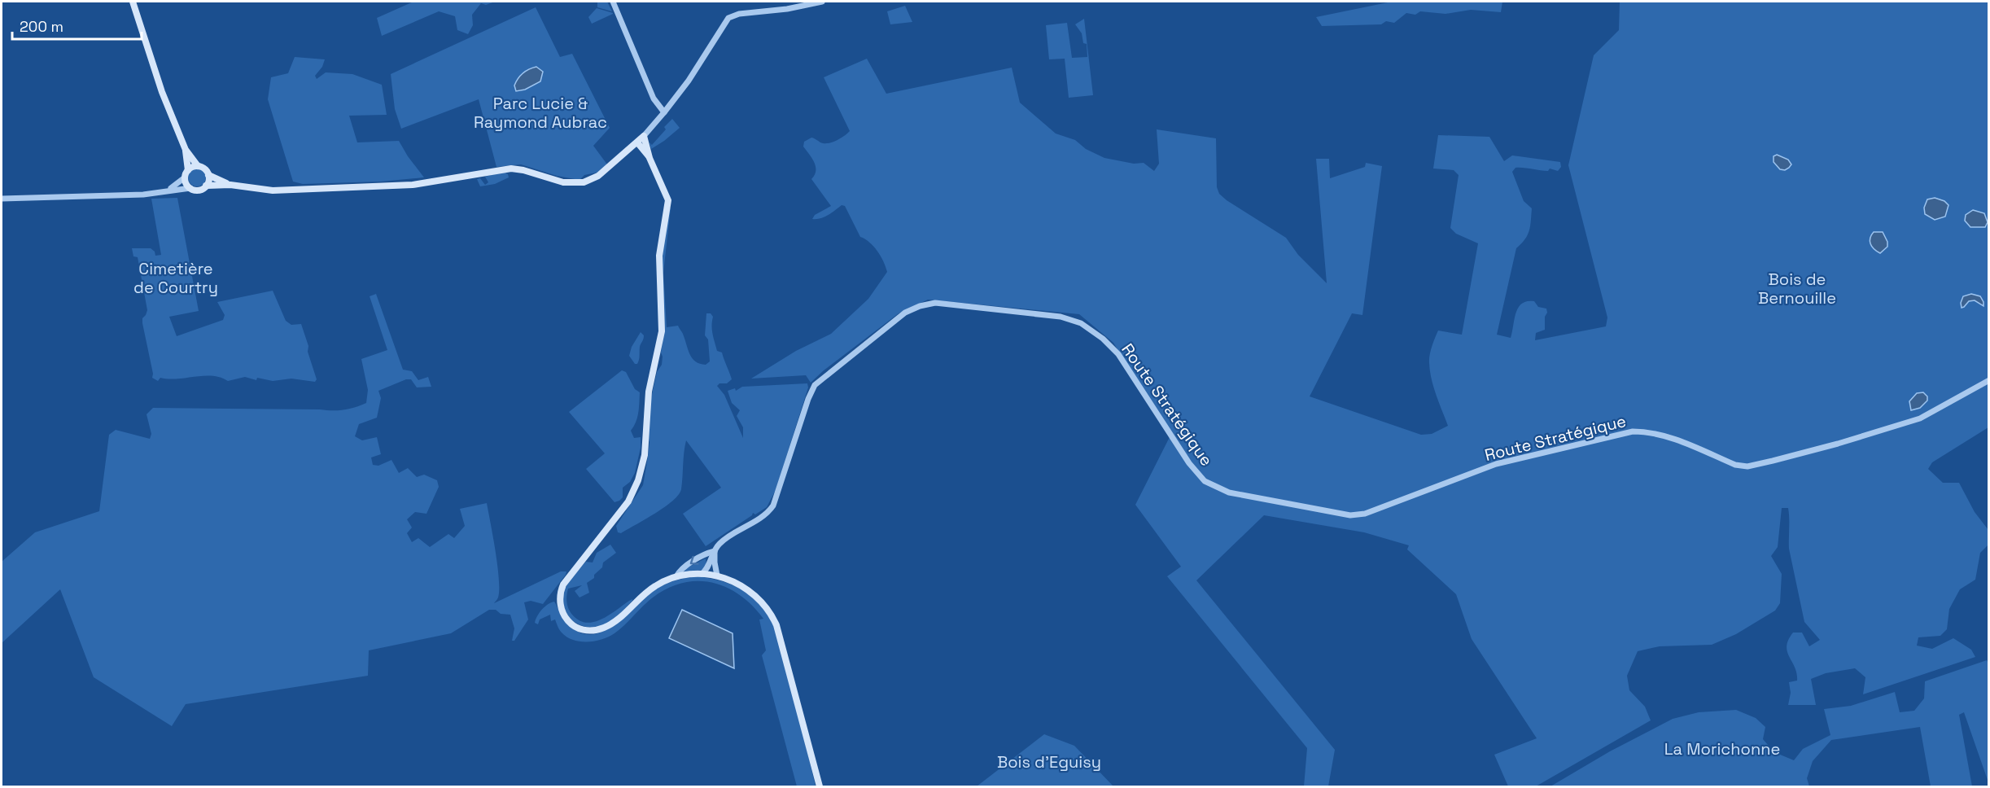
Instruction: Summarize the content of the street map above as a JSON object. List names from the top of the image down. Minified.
{"streets":{"street":["Route Stratégique"]},"parks":["Parc Lucie & Raymond Aubrac","Cimetière de Courtry","Bois de Bernouille","La Morichonne","Bois d'Eguisy"],"scale_bar":"200 m"}
